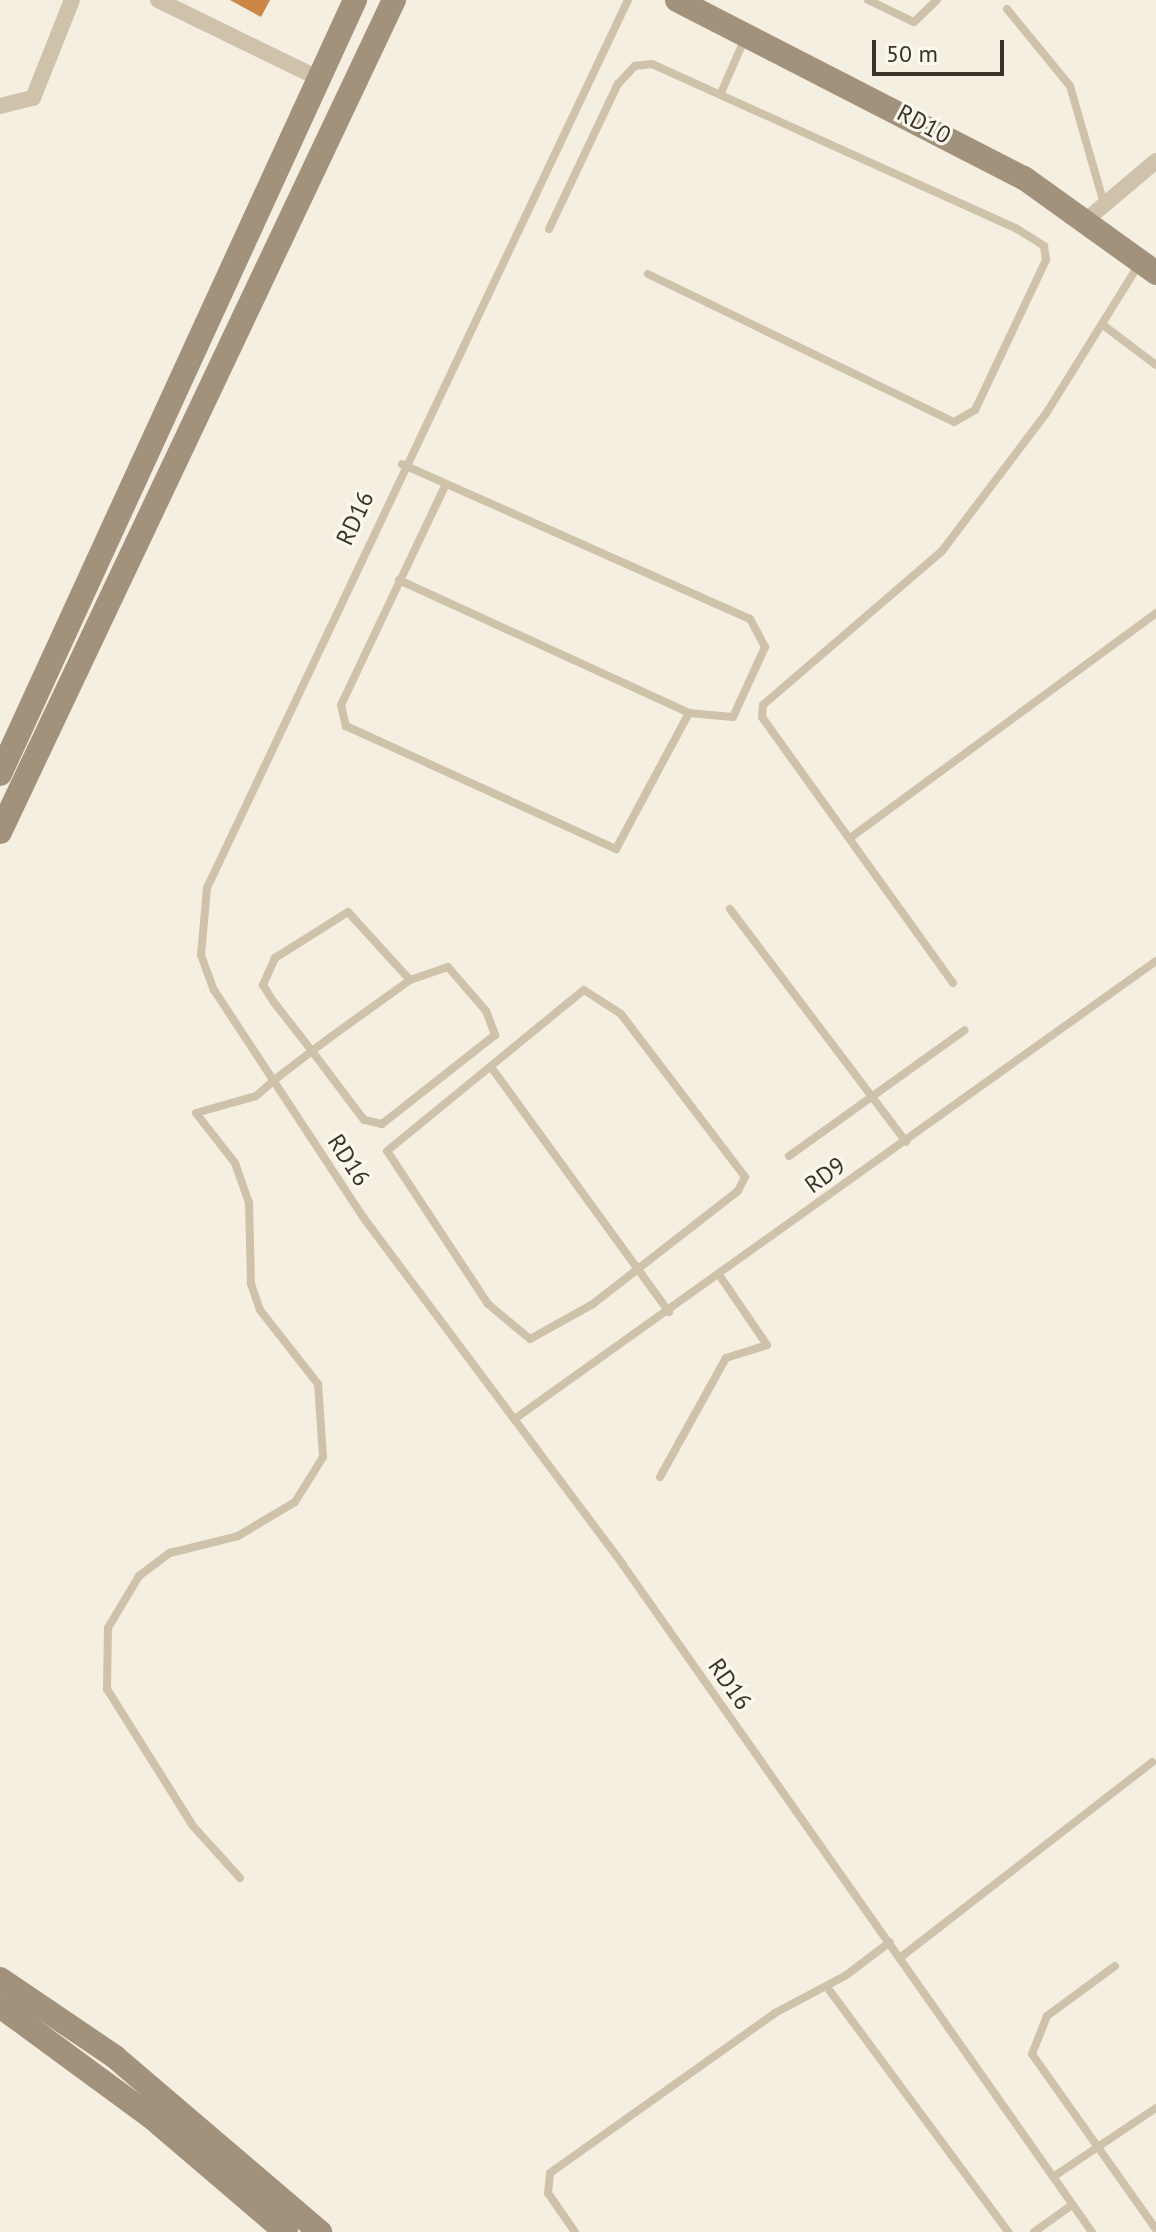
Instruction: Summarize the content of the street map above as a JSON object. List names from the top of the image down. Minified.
{"streets":{"main road":["RD10"],"lane":["RD16","RD9"]},"crossings":[["RD16","RD9"]],"scale_bar":"50 m"}
